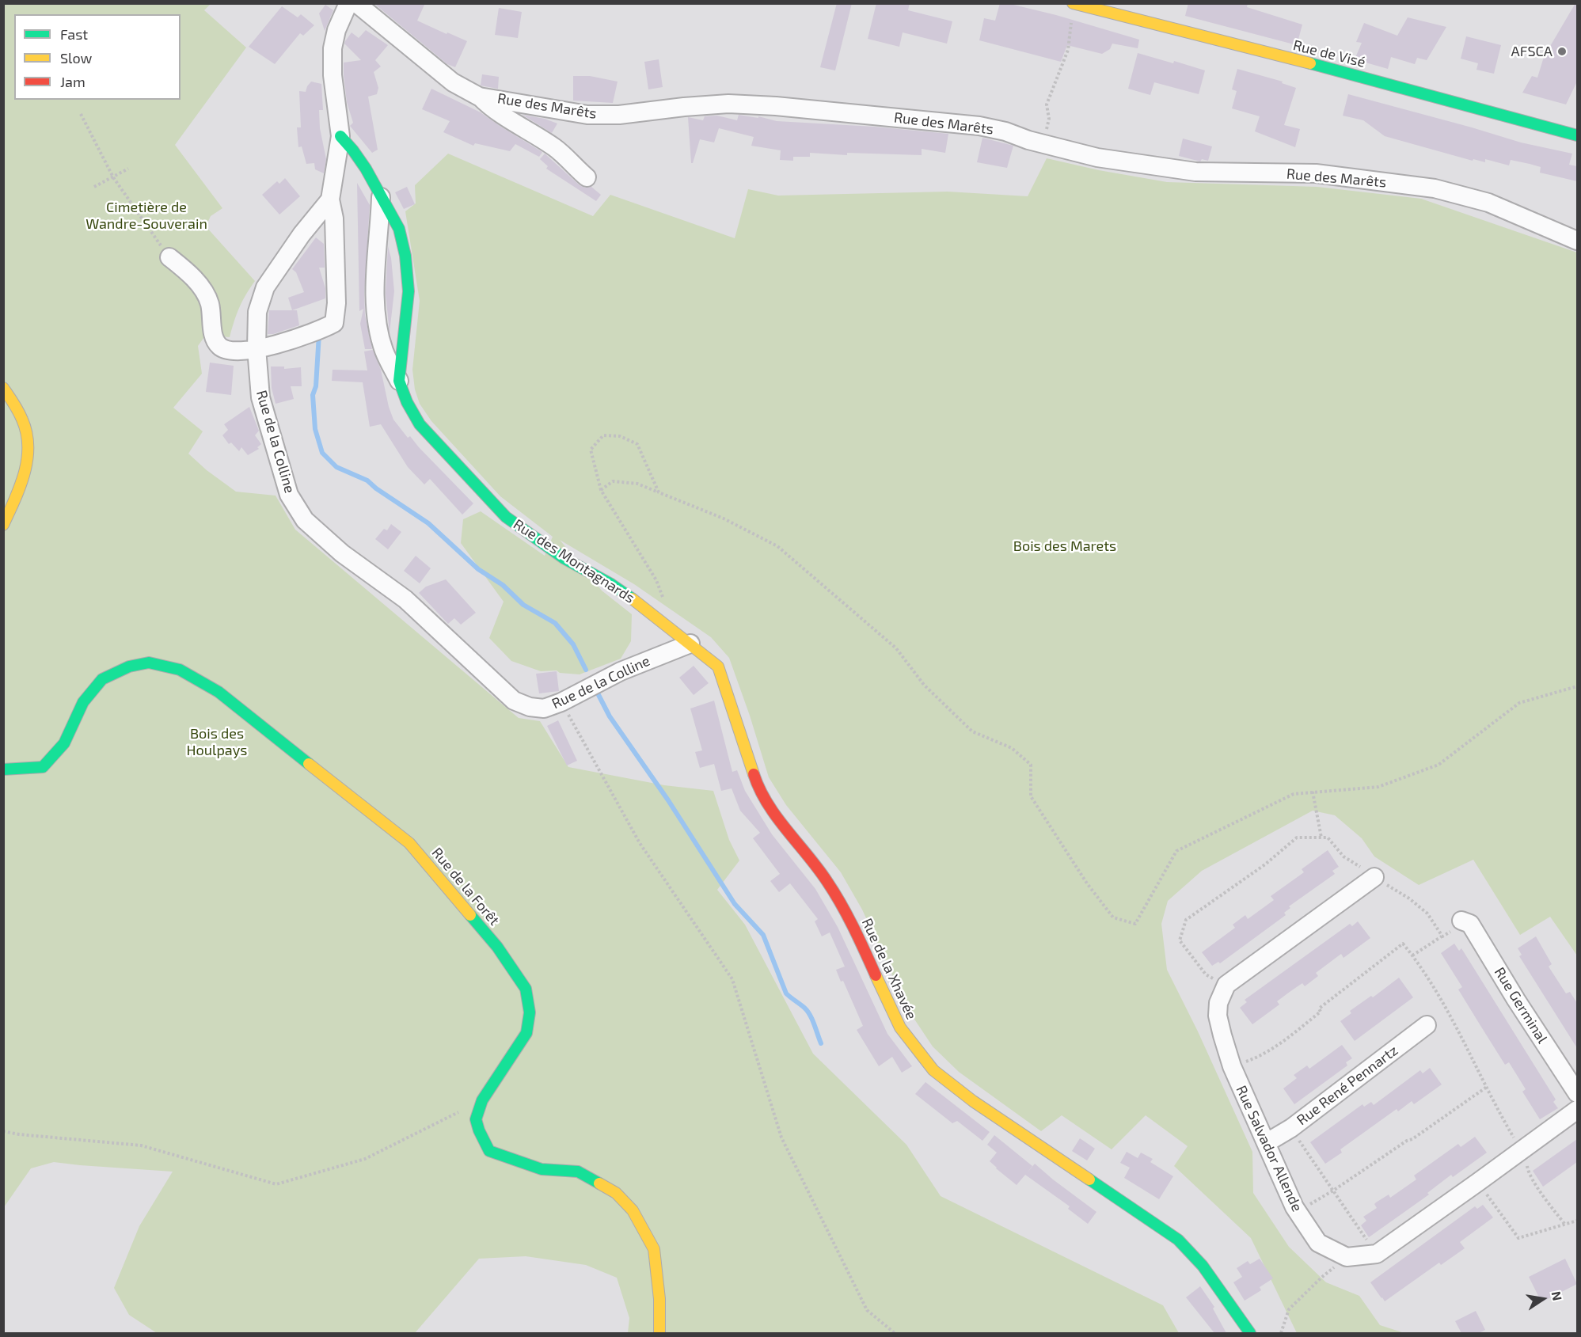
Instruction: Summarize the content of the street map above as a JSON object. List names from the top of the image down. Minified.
{"streets":{"street":["Rue de Visé","Rue des Marêts","Rue de la Colline","Rue des Montagnards","Rue de la Forêt","Rue de la Xhavée","Rue Germinal","Rue René Pennartz","Rue Salvador Allende"]},"crossings":[["Rue de la Colline","Rue des Montagnards"],["Rue de la Colline","Rue de la Xhavée"],["Rue des Montagnards","Rue de la Xhavée"],["Rue René Pennartz","Rue Salvador Allende"]],"parks":["Cimetière de Wandre-Souverain","Bois des Marets","Bois des Houlpays"],"places":["AFSCA"],"legend":["Fast","Slow","Jam"],"north":"right"}
